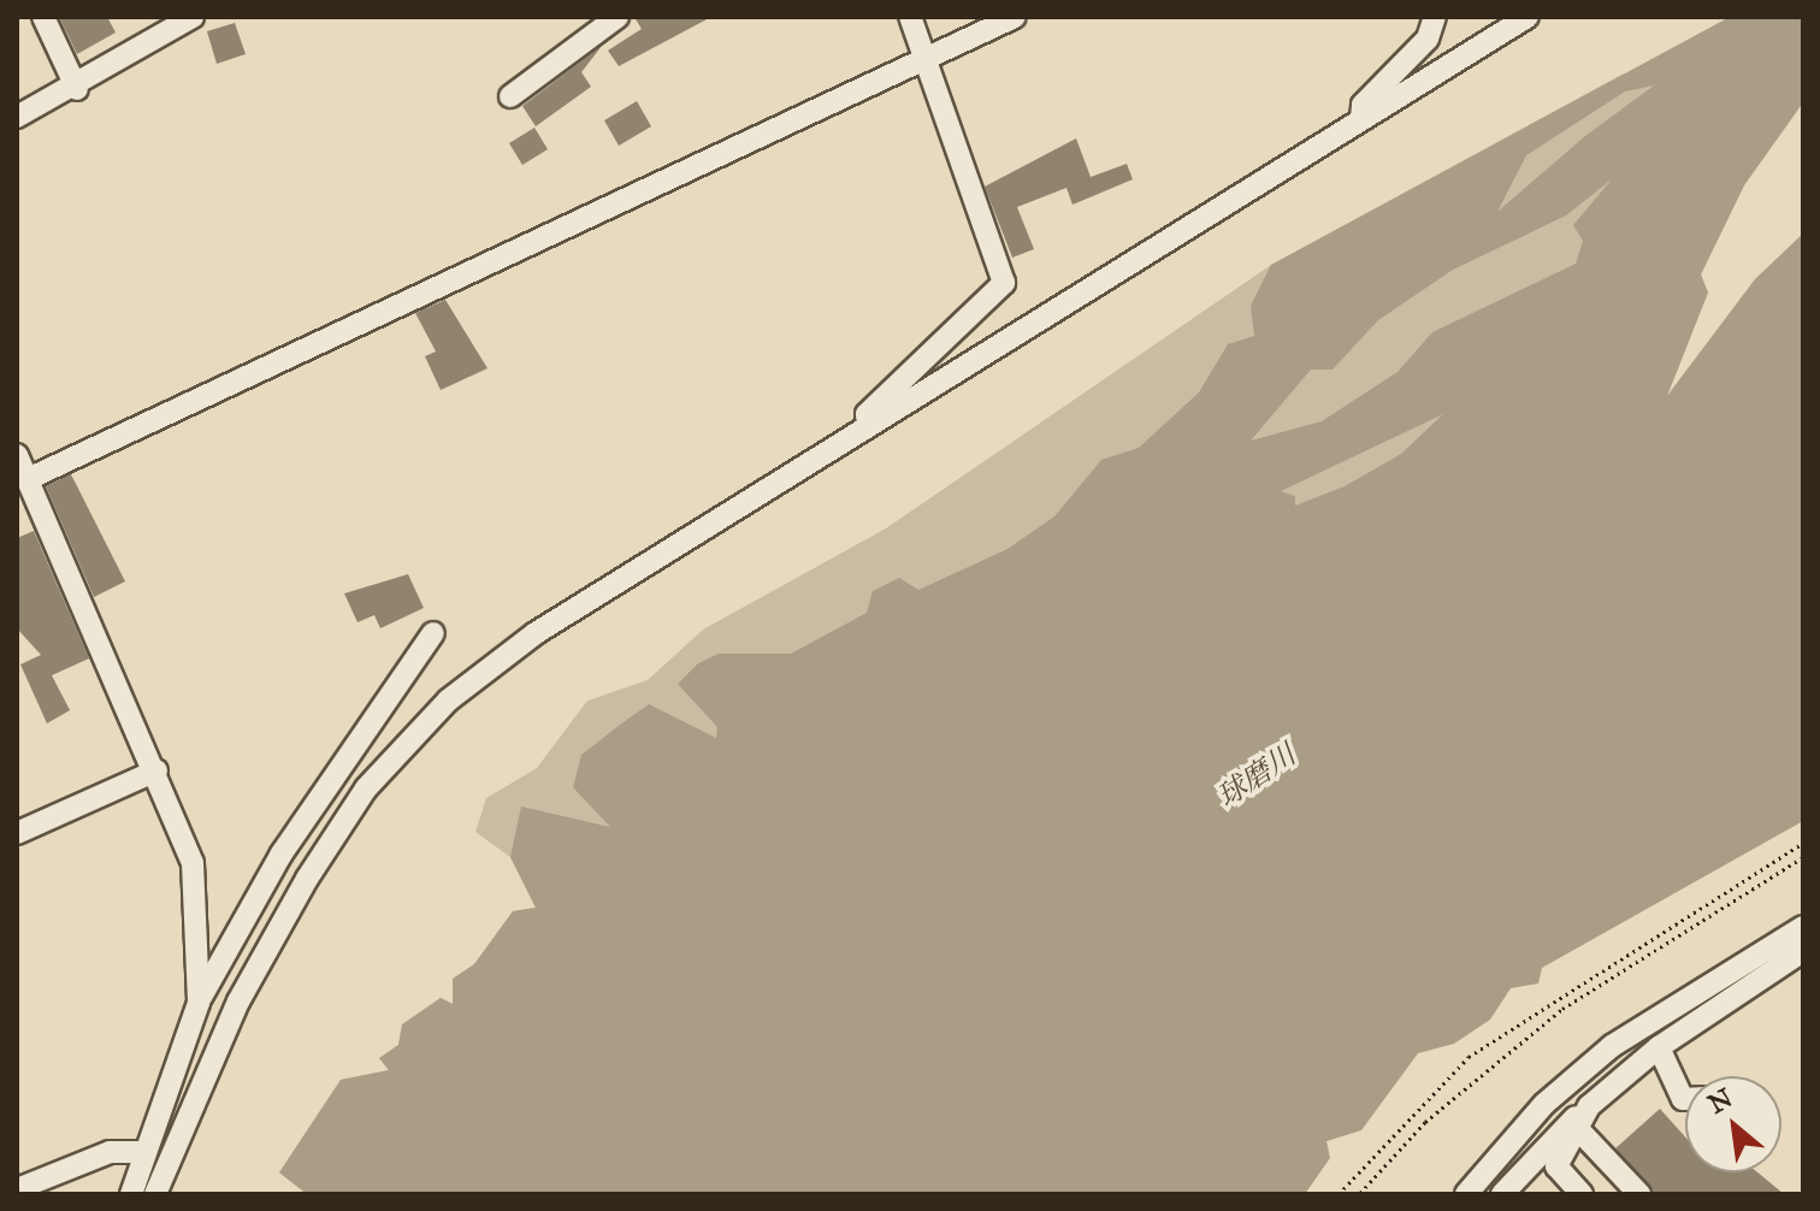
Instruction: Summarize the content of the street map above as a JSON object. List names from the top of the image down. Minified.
{"water":["球磨川"],"north":"top left"}
